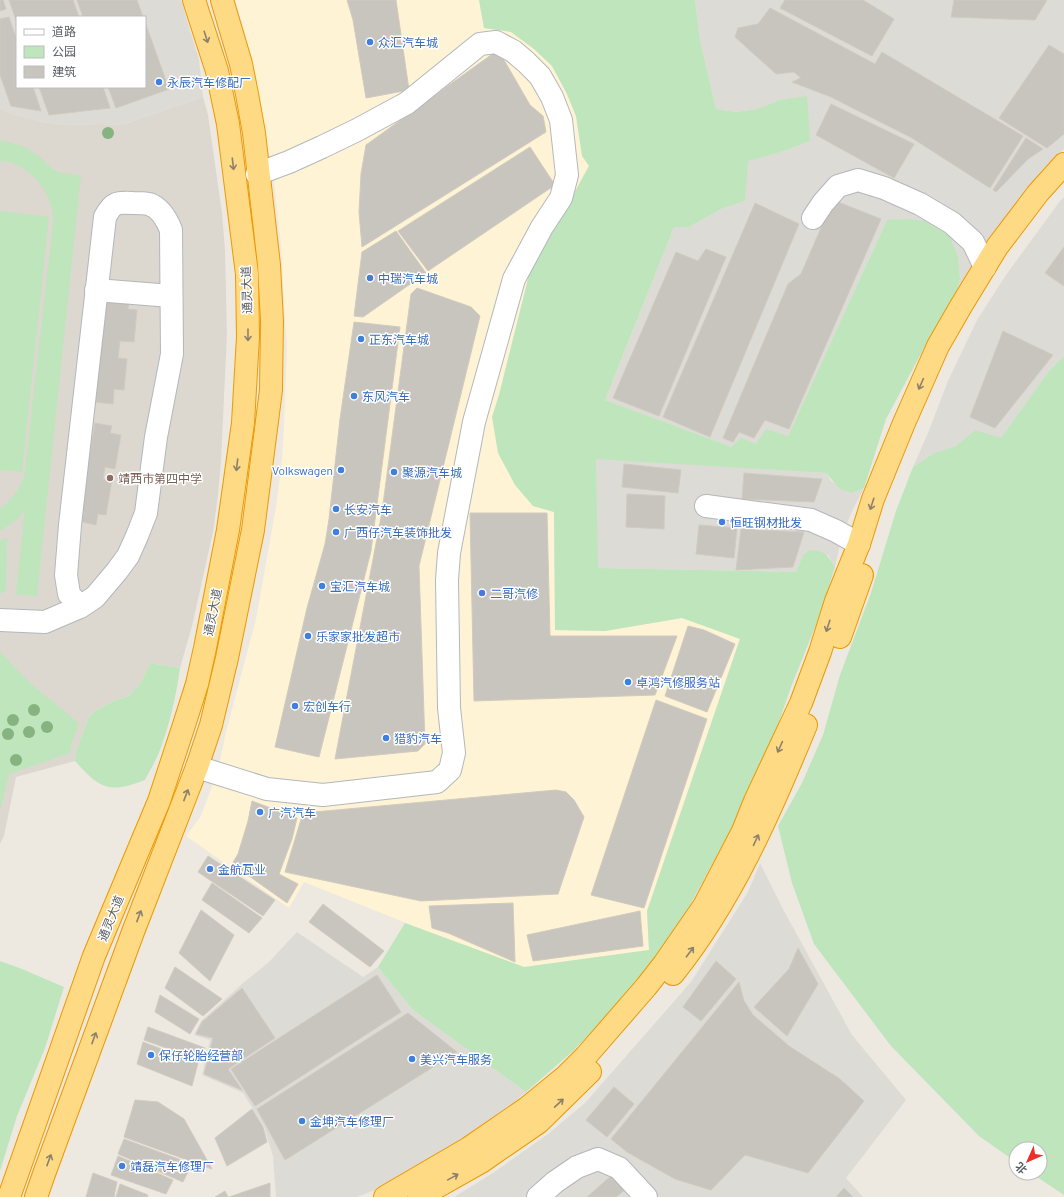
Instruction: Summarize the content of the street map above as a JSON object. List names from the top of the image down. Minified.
{"streets":{"highway":["通灵大道"]},"places":["众汇汽车城","永辰汽车修配厂","中瑞汽车城","正东汽车城","东风汽车","Volkswagen","聚源汽车城","靖西市第四中学","长安汽车","恒旺钢材批发","广西仔汽车装饰批发","宝汇汽车城","二哥汽修","乐家家批发超市","卓鸿汽修服务站","宏创车行","猎豹汽车","广汽汽车","金航瓦业","保仔轮胎经营部","美兴汽车服务","金坤汽车修理厂","靖磊汽车修理厂"],"legend":["道路","公园","建筑"],"north":"bottom left"}
